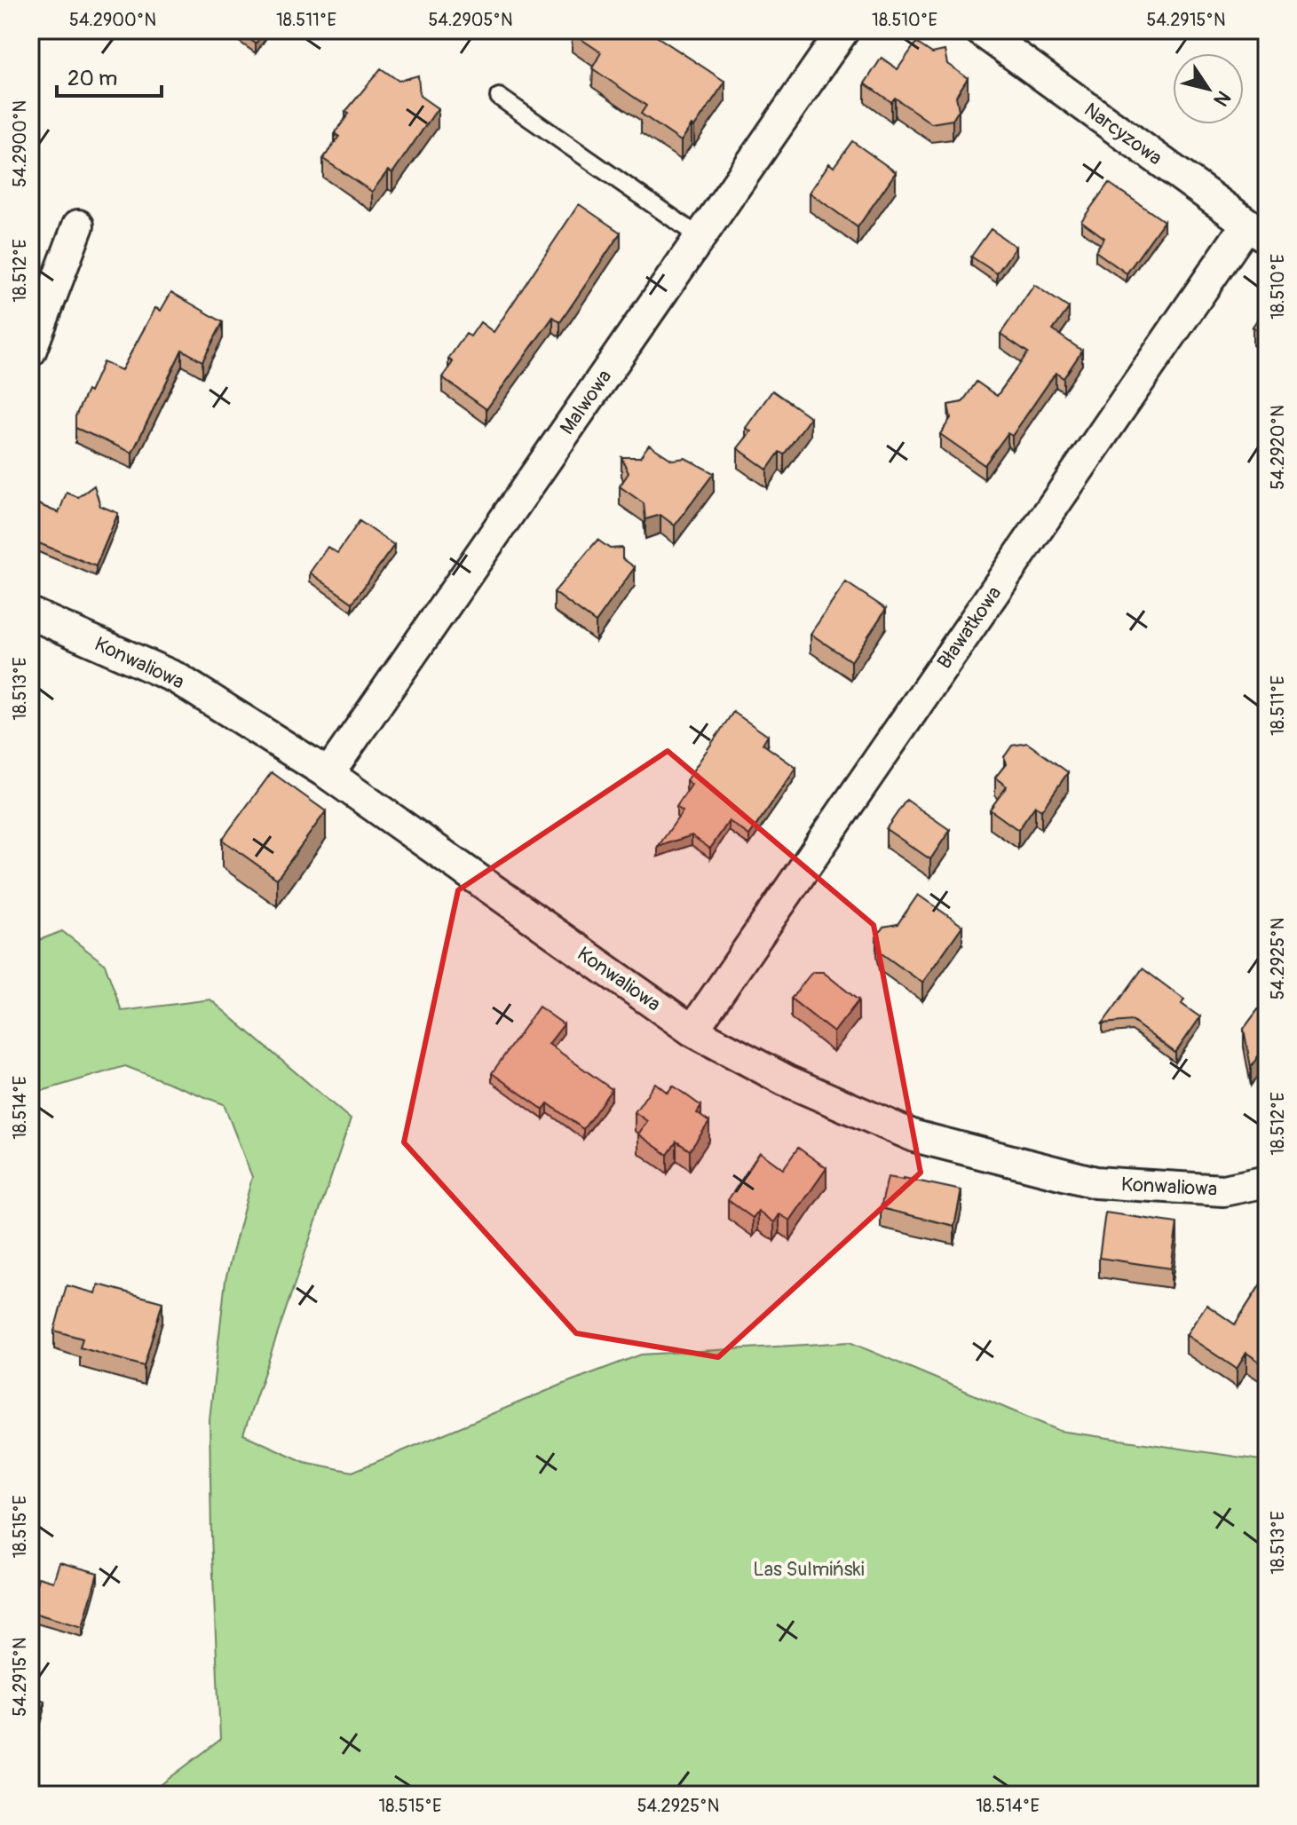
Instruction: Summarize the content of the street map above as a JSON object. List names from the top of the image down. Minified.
{"streets":{"street":["Narcyzowa","Malwowa","Bławatkowa","Konwaliowa"]},"crossings":[["Narcyzowa","Bławatkowa"],["Malwowa","Konwaliowa"],["Bławatkowa","Konwaliowa"]],"parks":["Las Sulmiński"],"scale_bar":"20 m","north":"bottom right","coordinates":["54.2900°N","18.511°E","54.2905°N","18.510°E","54.2915°N","18.512°E","54.2920°N","18.513°E","54.2925°N","18.514°E","18.515°E"]}
